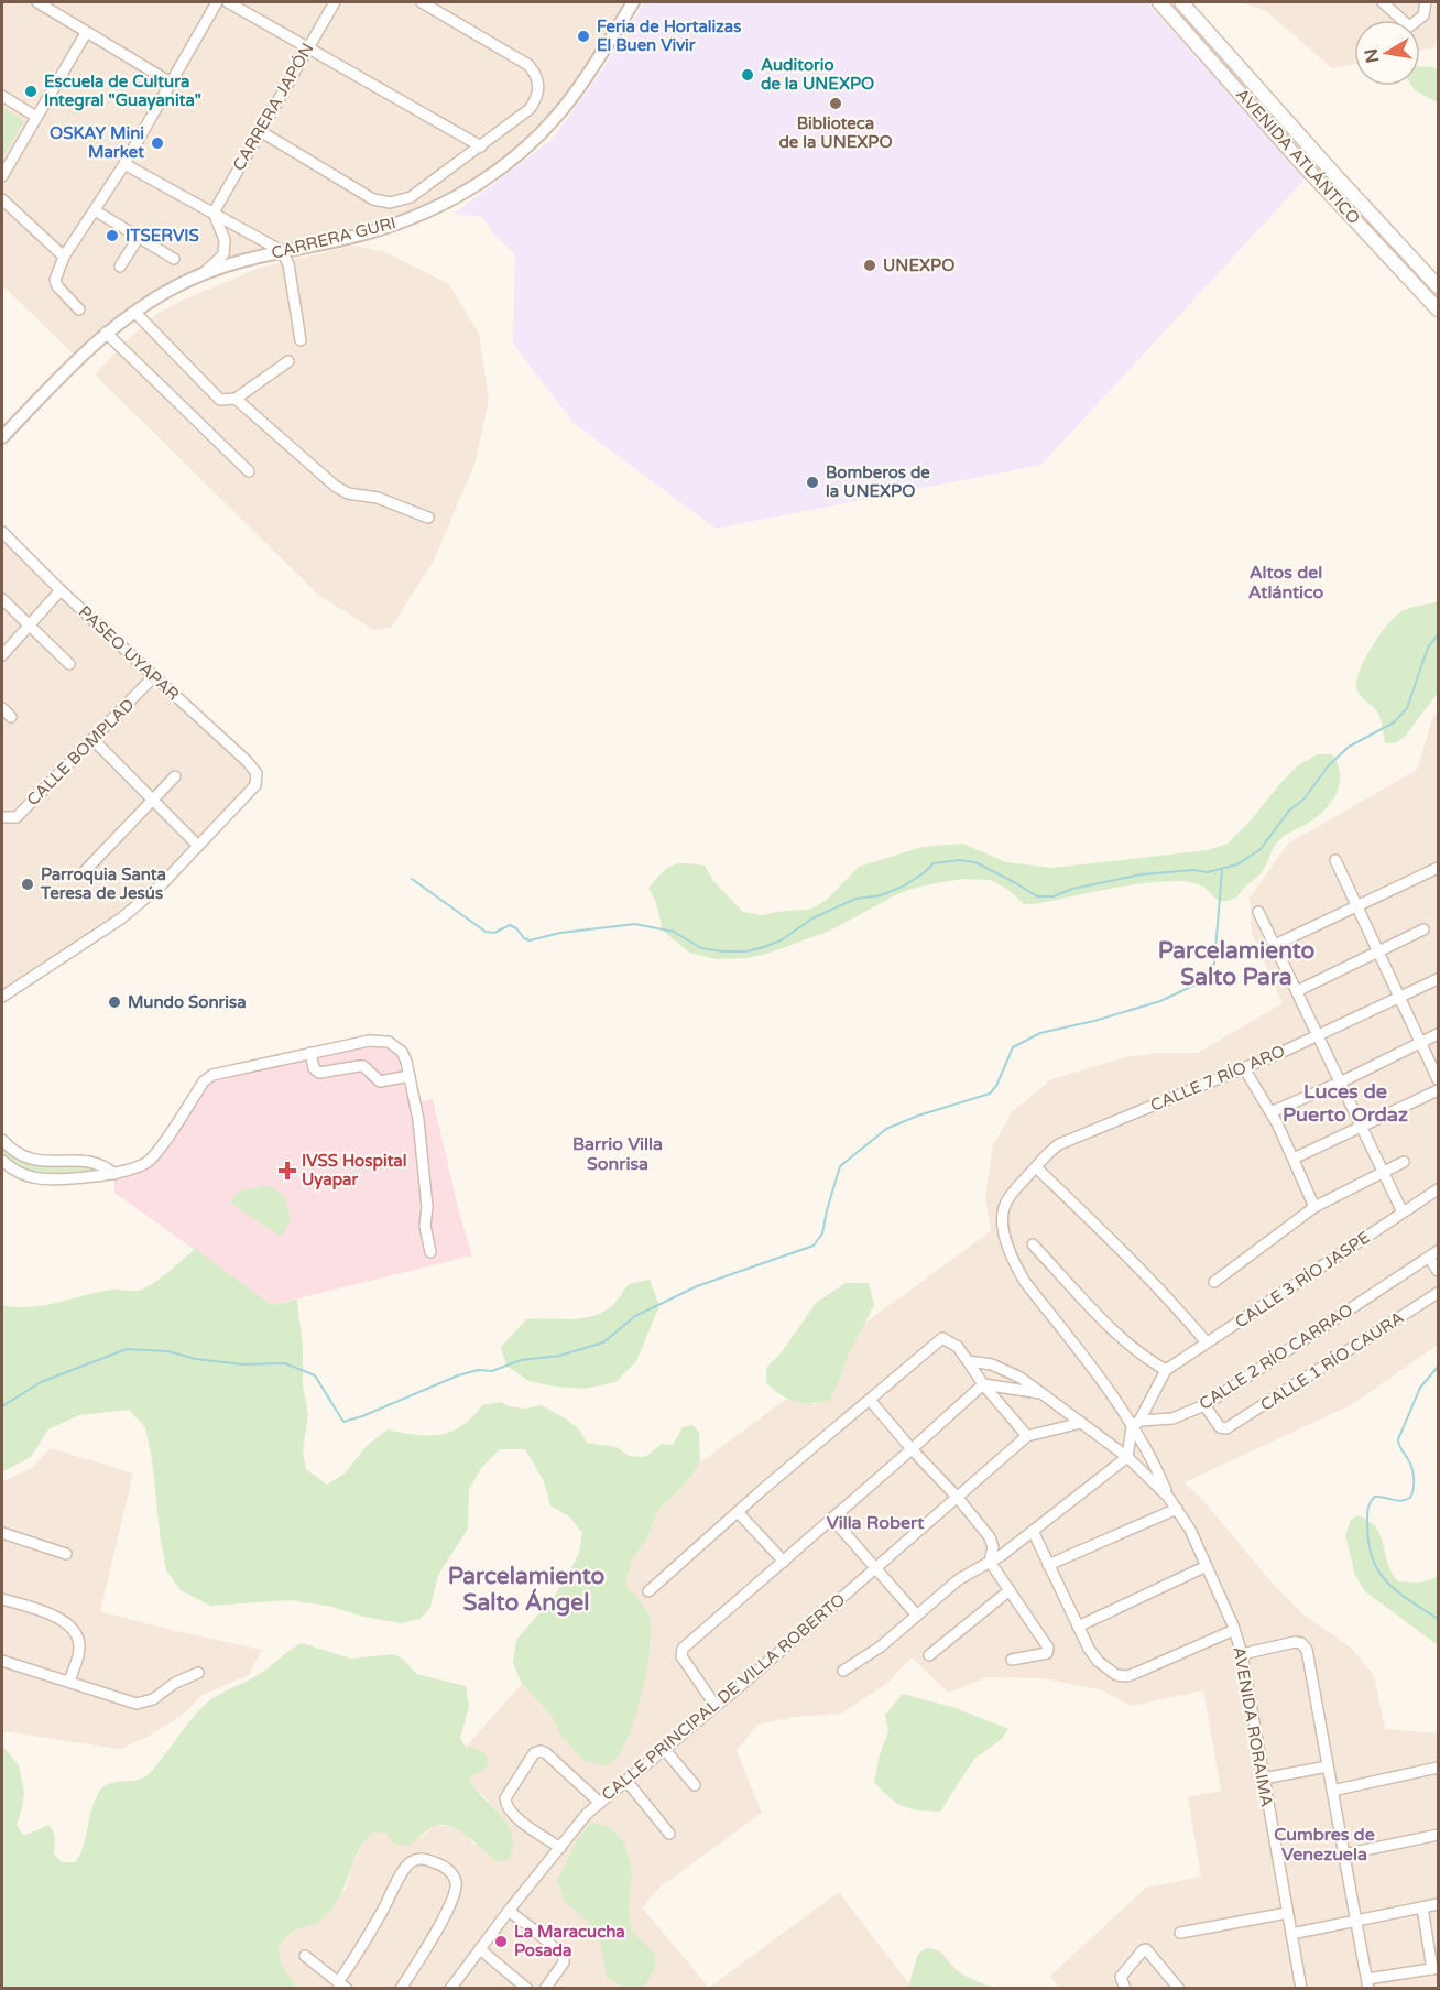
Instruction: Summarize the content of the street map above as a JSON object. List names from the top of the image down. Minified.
{"streets":{"main road":["AVENIDA ATLÁNTICO"],"street":["CARRERA JAPÓN","CARRERA GURI","PASEO UYAPAR","CALLE BOMPLAD","CALLE 7 RÍO ARO","CALLE 3 RÍO JASPE","CALLE 2 RÍO CARRAO","CALLE 1 RÍO CAURA","CALLE PRINCIPAL DE VILLA ROBERTO","AVENIDA RORAIMA"]},"crossings":[["PASEO UYAPAR","CALLE BOMPLAD"],["CALLE 7 RÍO ARO","CALLE 2 RÍO CARRAO"],["CALLE 2 RÍO CARRAO","CALLE 1 RÍO CAURA"]],"districts":["Altos del Atlántico","Parcelamiento Salto Para","Luces de Puerto Ordaz","Barrio Villa Sonrisa","Villa Robert","Parcelamiento Salto Ángel","Cumbres de Venezuela"],"places":{"other":["Feria de Hortalizas El Buen Vivir","Auditorio de la UNEXPO","Escuela de Cultura Integral \"Guayanita\"","Biblioteca de la UNEXPO","OSKAY Mini Market","ITSERVIS","UNEXPO","Bomberos de la UNEXPO","Parroquia Santa Teresa de Jesús","Mundo Sonrisa","La Maracucha Posada"],"health":["IVSS Hospital Uyapar"]},"north":"left"}
